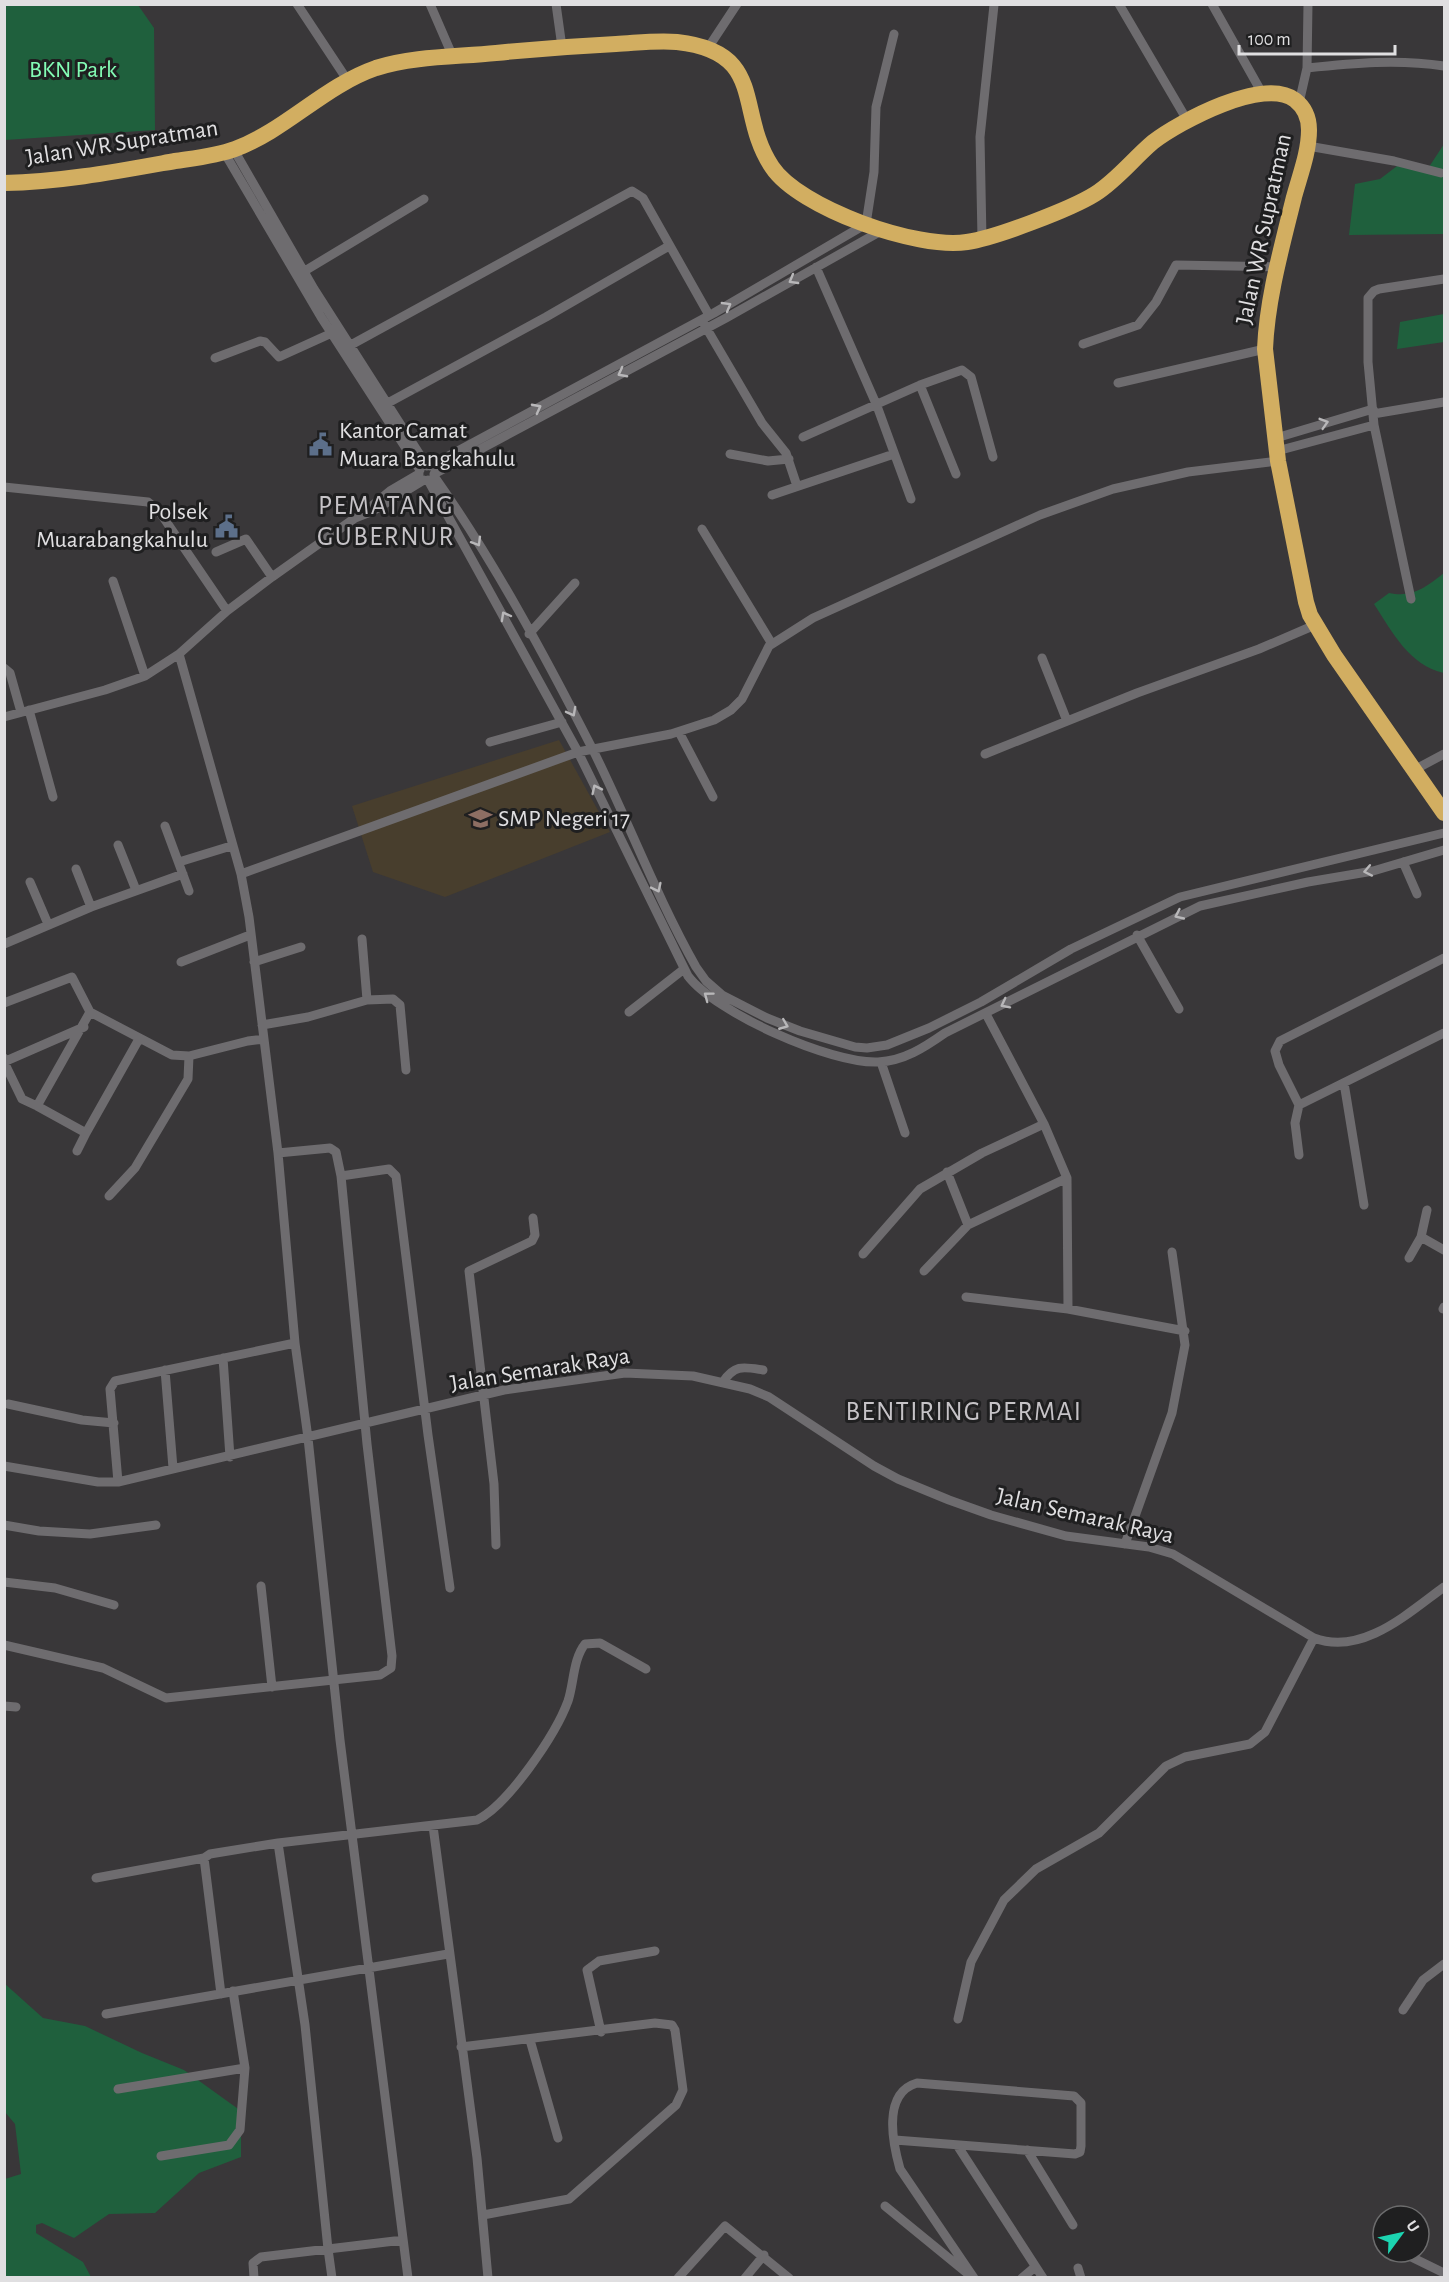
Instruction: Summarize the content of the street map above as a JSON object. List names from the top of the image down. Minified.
{"streets":{"highway":["Jalan WR Supratman"],"street":["Jalan Semarak Raya"]},"districts":["PEMATANG GUBERNUR","BENTIRING PERMAI"],"parks":["BKN Park"],"places":{"public building":["Kantor Camat Muara Bangkahulu","Polsek Muarabangkahulu"],"school or university":["SMP Negeri 17"]},"scale_bar":"100 m","north":"top right"}
